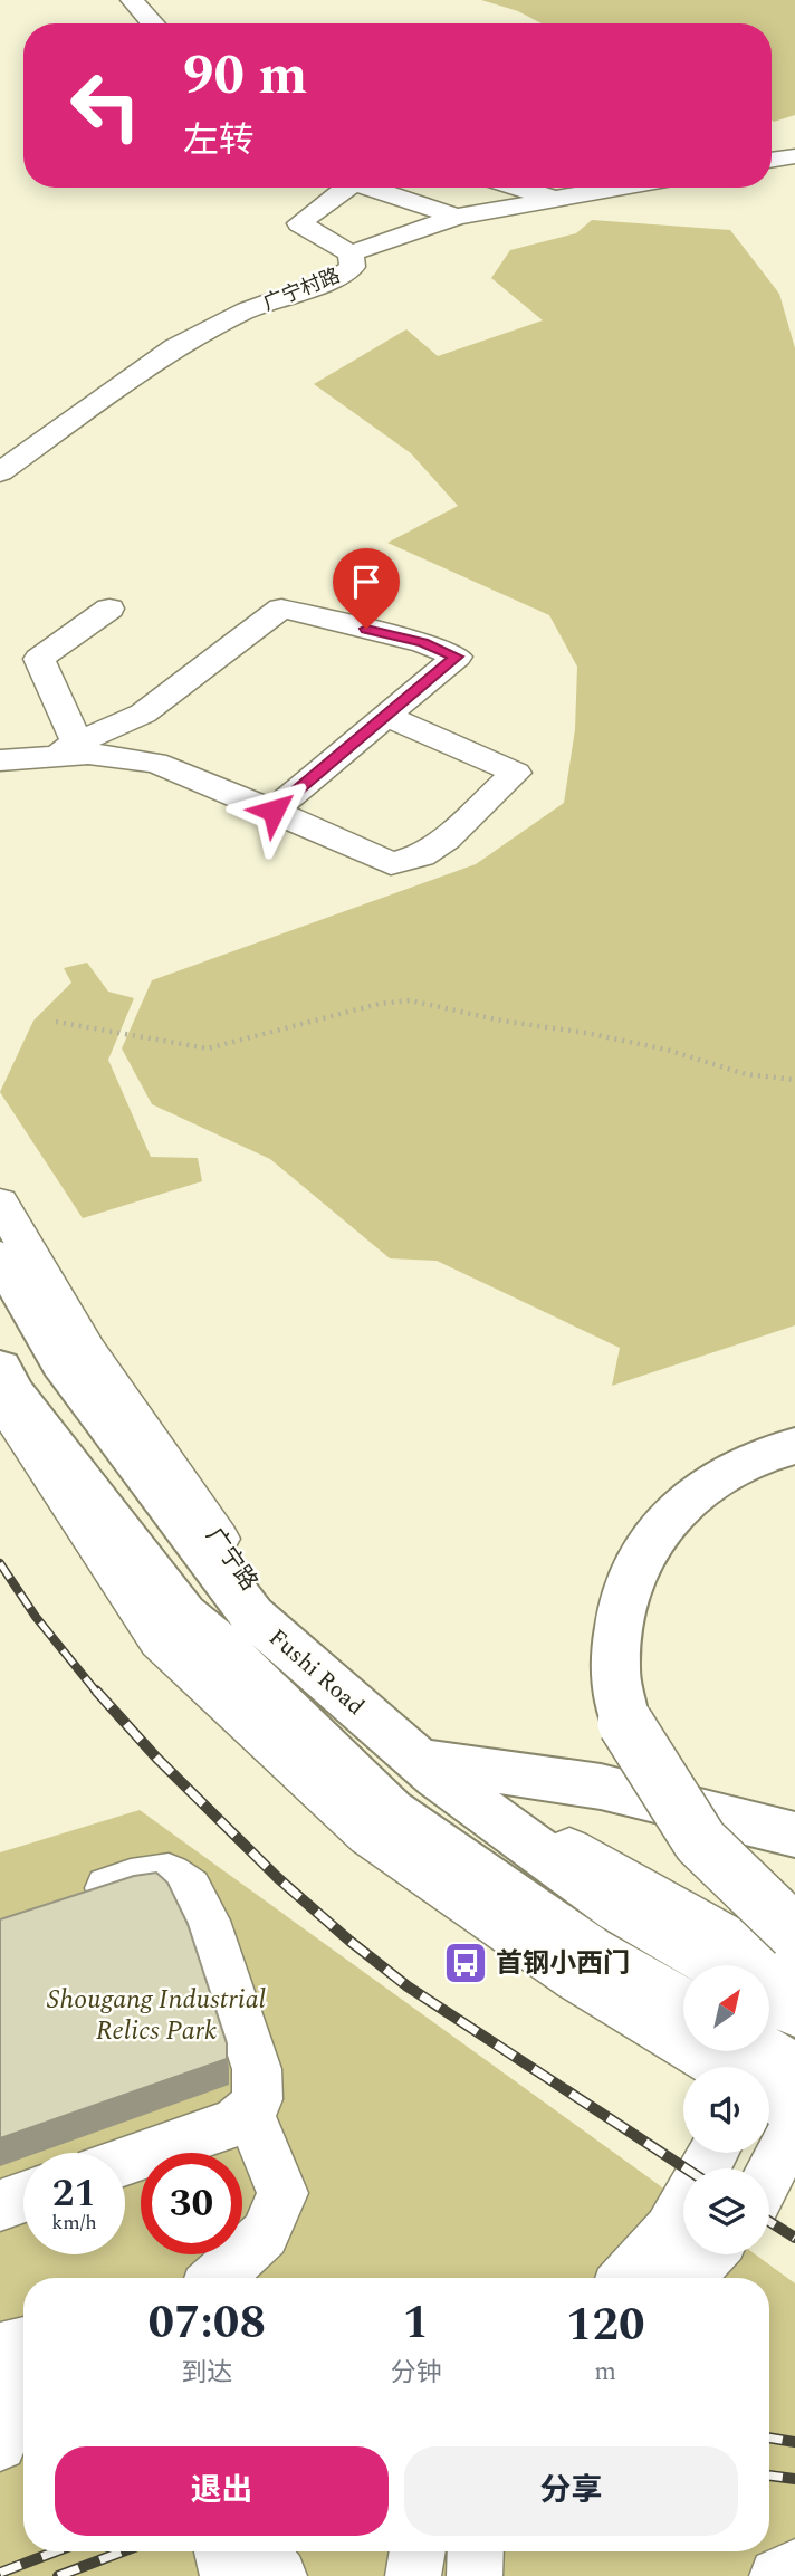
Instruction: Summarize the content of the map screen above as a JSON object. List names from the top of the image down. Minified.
{"streets":{"highway":["Fushi Road"],"street":["广宁村路","广宁路"]},"parks":["Shougang Industrial Relics Park"],"places":{"bus stop":["首钢小西门"]},"north":"top right","page":{"turn":["90 m","左转"],"speed":"21 km/h","limit":"30","eta":["07:08","到达","1","分钟","120","m"],"buttons":["退出","分享"]}}
